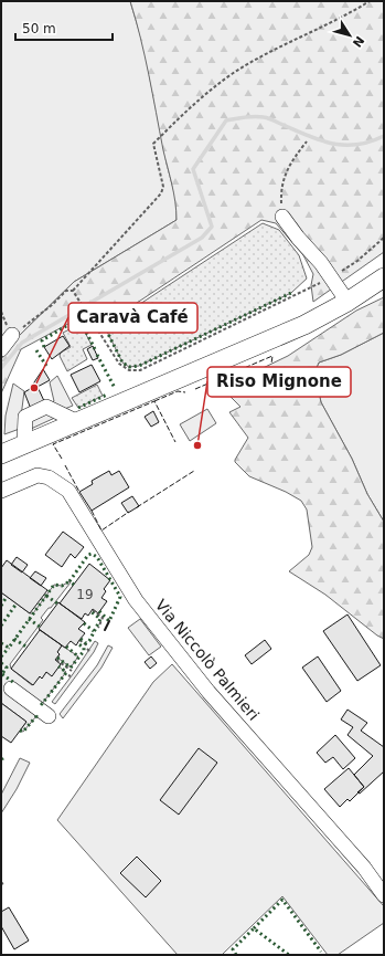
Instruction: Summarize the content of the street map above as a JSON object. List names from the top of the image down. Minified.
{"streets":{"street":["Via Niccolò Palmieri"]},"places":["Caravà Café","Riso Mignone"],"house_numbers":["19"],"scale_bar":"50 m","north":"bottom right"}
